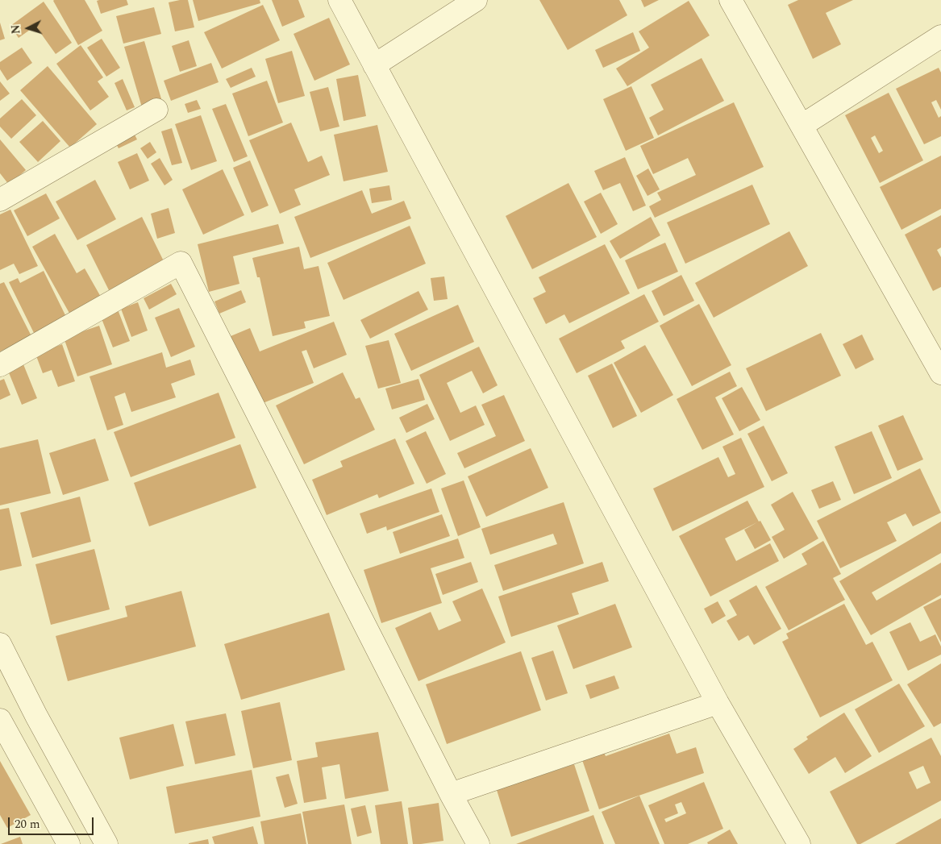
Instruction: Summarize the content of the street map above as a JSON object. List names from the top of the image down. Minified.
{"scale_bar":"20 m","north":"left"}
